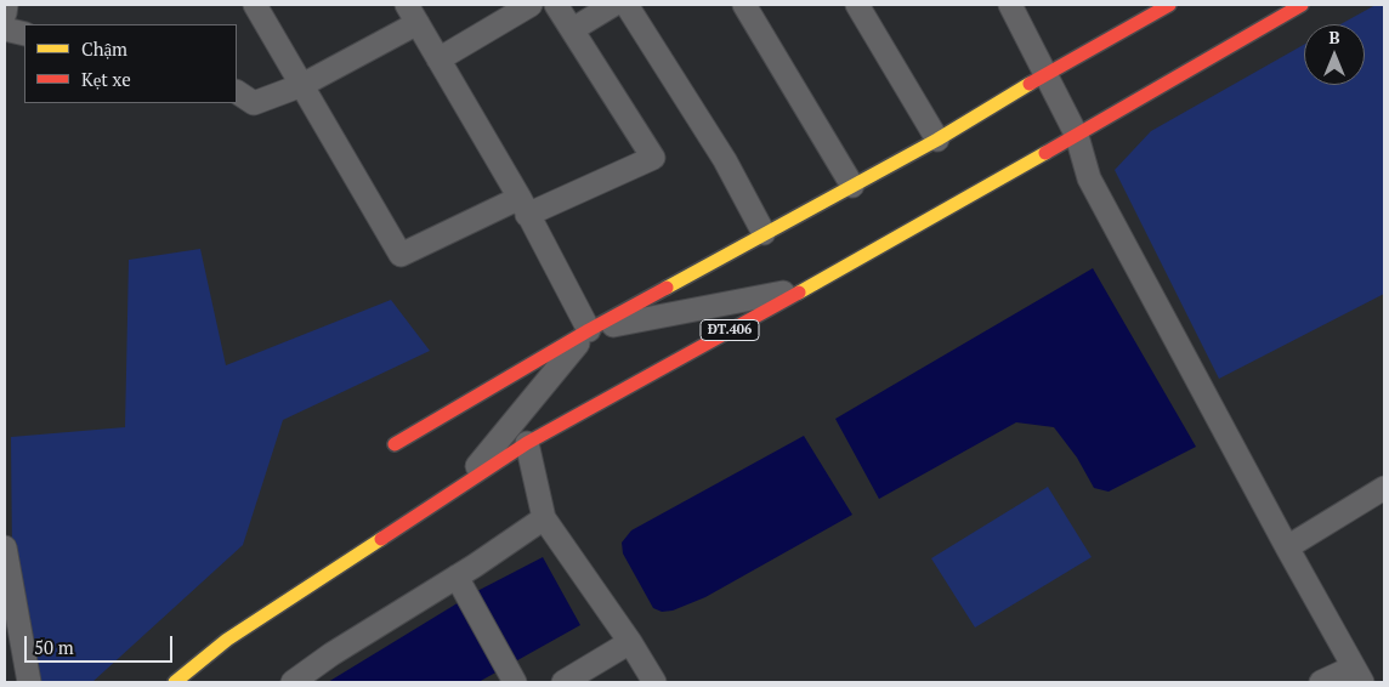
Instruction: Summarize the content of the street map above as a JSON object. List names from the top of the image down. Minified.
{"streets":{"main road":["ĐT.406"]},"legend":["Chậm","Kẹt xe"],"scale_bar":"50 m","north":"top"}
